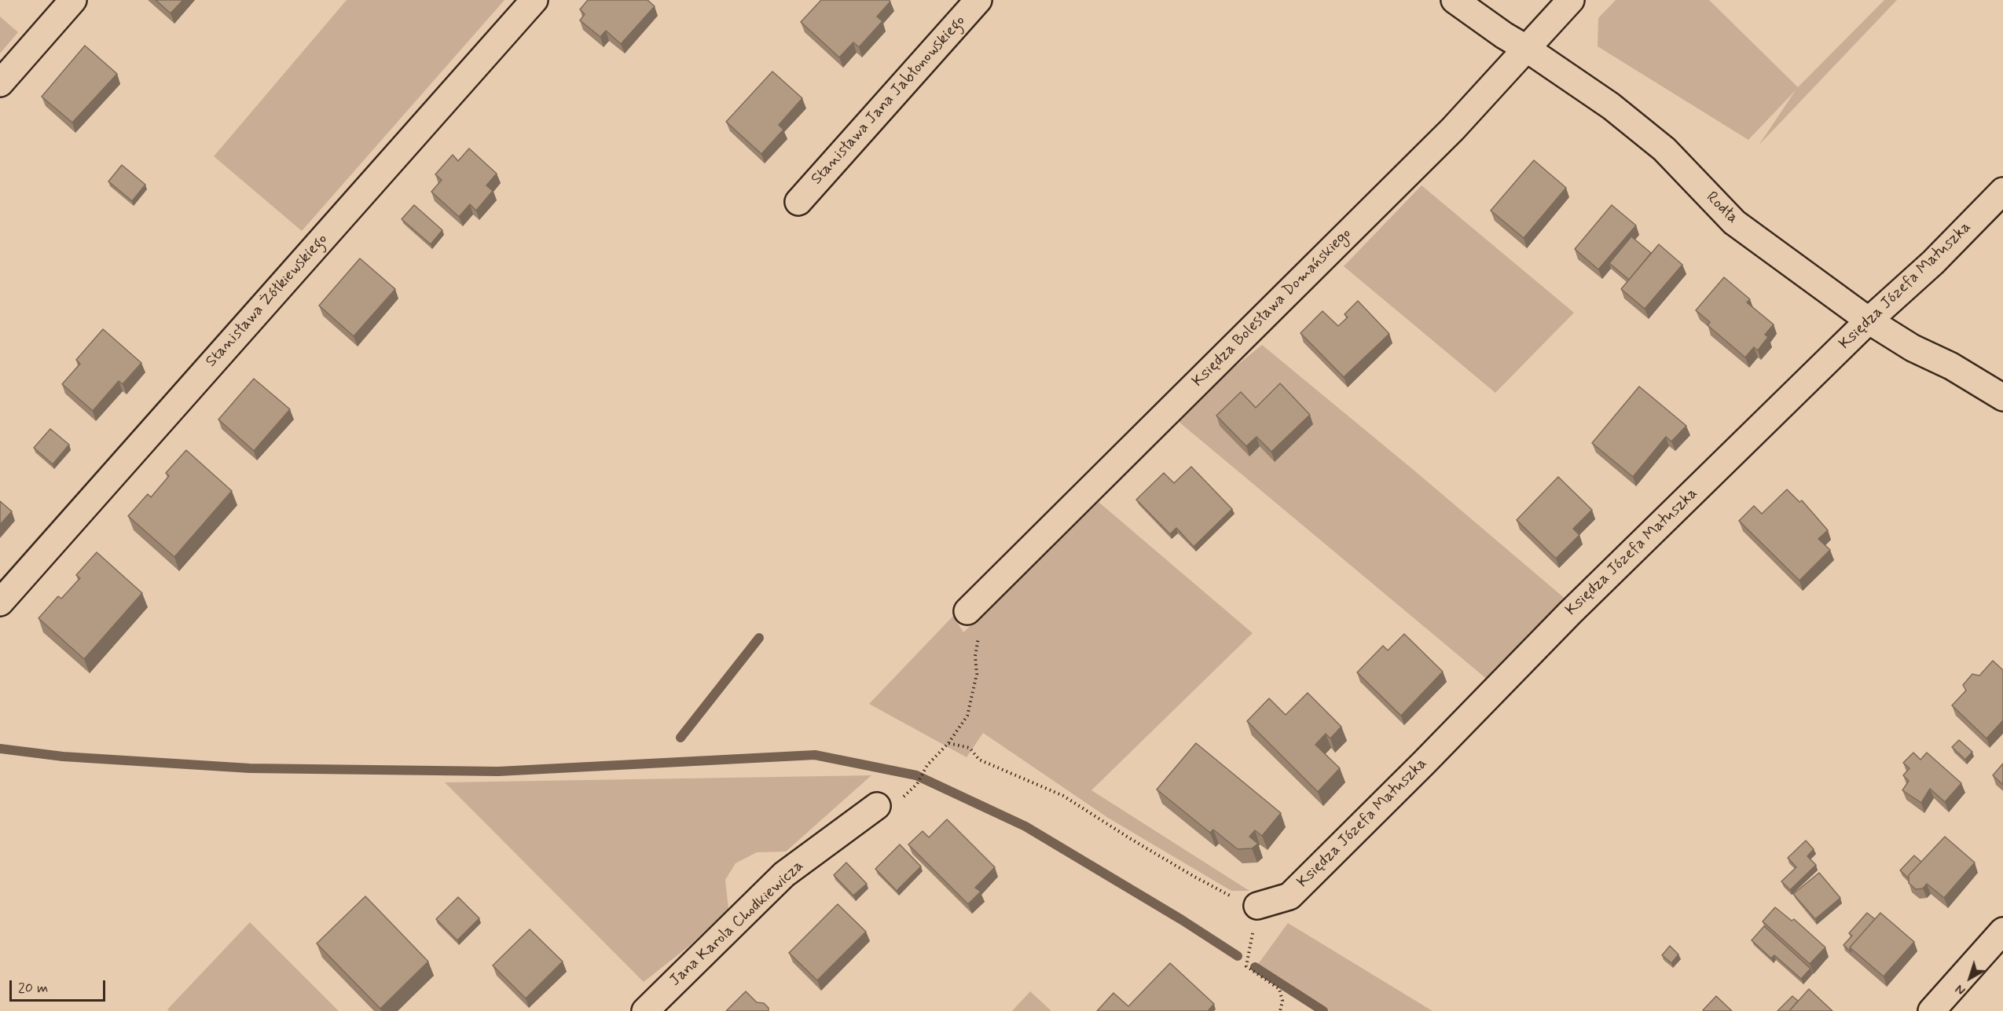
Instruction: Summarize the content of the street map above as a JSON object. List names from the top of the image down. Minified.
{"streets":{"street":["Stanisława Jana Jabłonowskiego","Rodła","Księdza Józefa Matuszka","Stanisława Żółkiewskiego","Księdza Bolesława Domańskiego","Jana Karola Chodkiewicza"]},"crossings":[["Rodła","Księdza Józefa Matuszka"],["Rodła","Księdza Bolesława Domańskiego"]],"scale_bar":"20 m","north":"bottom left"}
